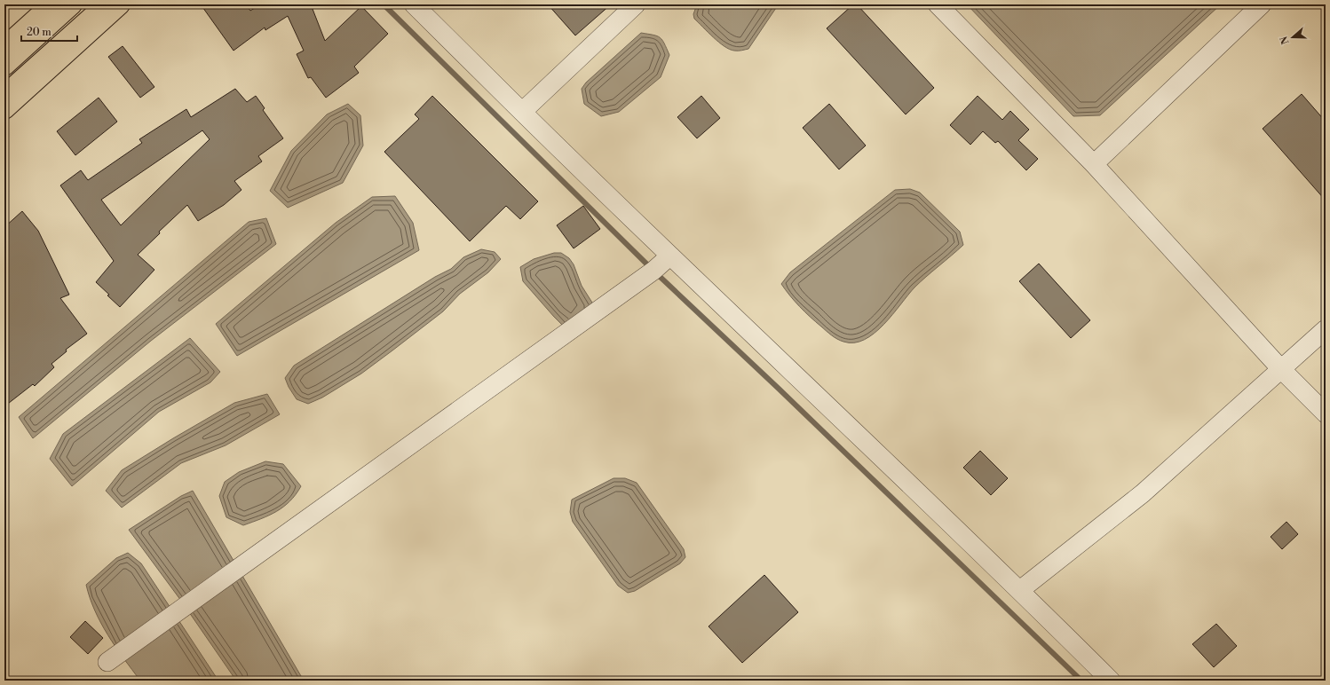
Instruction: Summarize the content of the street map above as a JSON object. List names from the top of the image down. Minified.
{"scale_bar":"20 m","north":"left"}
